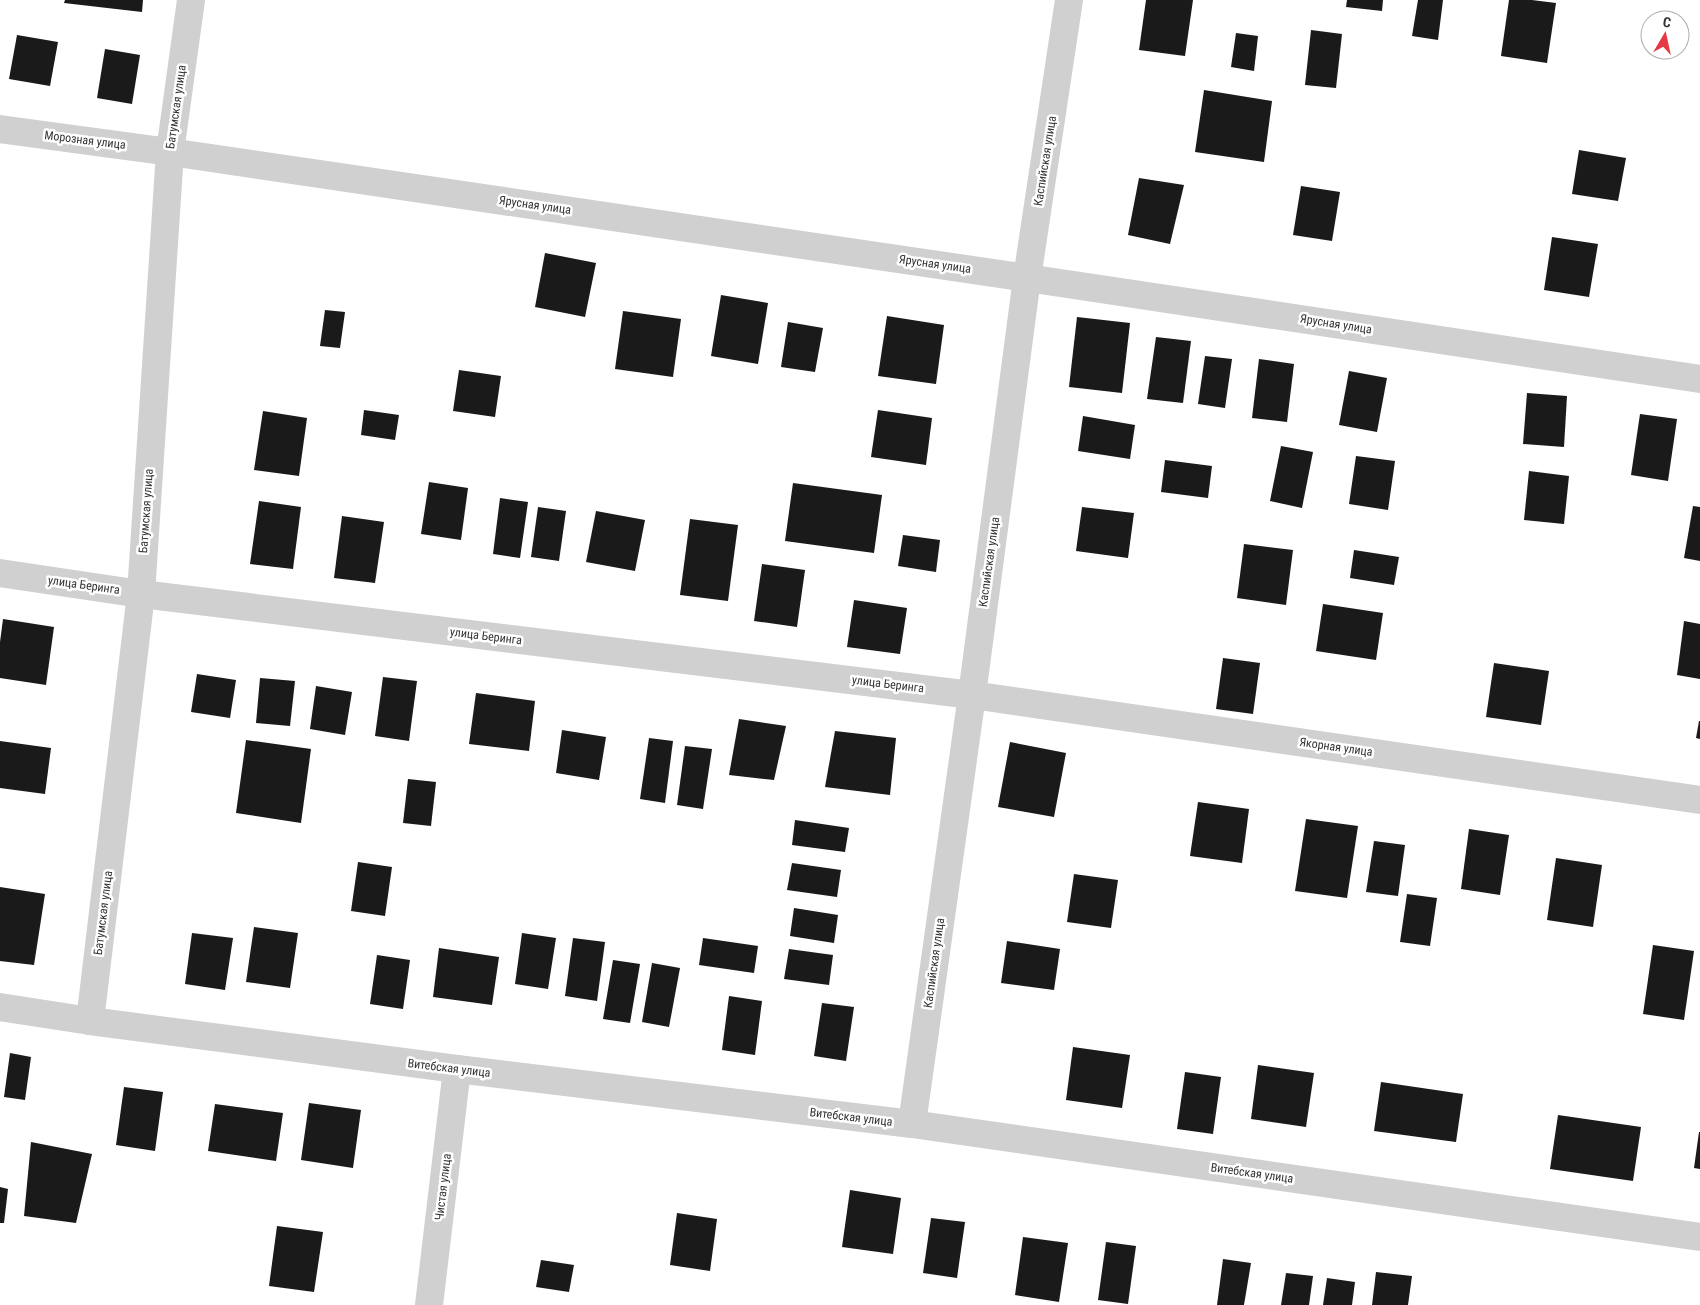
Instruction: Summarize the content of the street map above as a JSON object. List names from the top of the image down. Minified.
{"streets":{"street":["Батумская улица","Морозная улица","Каспийская улица","Ярусная улица","улица Беринга","Якорная улица","Витебская улица","Чистая улица"]},"crossings":[["Батумская улица","Морозная улица"],["Батумская улица","Ярусная улица"],["Батумская улица","улица Беринга"],["Батумская улица","Витебская улица"],["Морозная улица","Ярусная улица"],["Каспийская улица","Ярусная улица"],["Каспийская улица","улица Беринга"],["Каспийская улица","Якорная улица"],["Каспийская улица","Витебская улица"],["улица Беринга","Якорная улица"],["Витебская улица","Чистая улица"]],"north":"top"}
